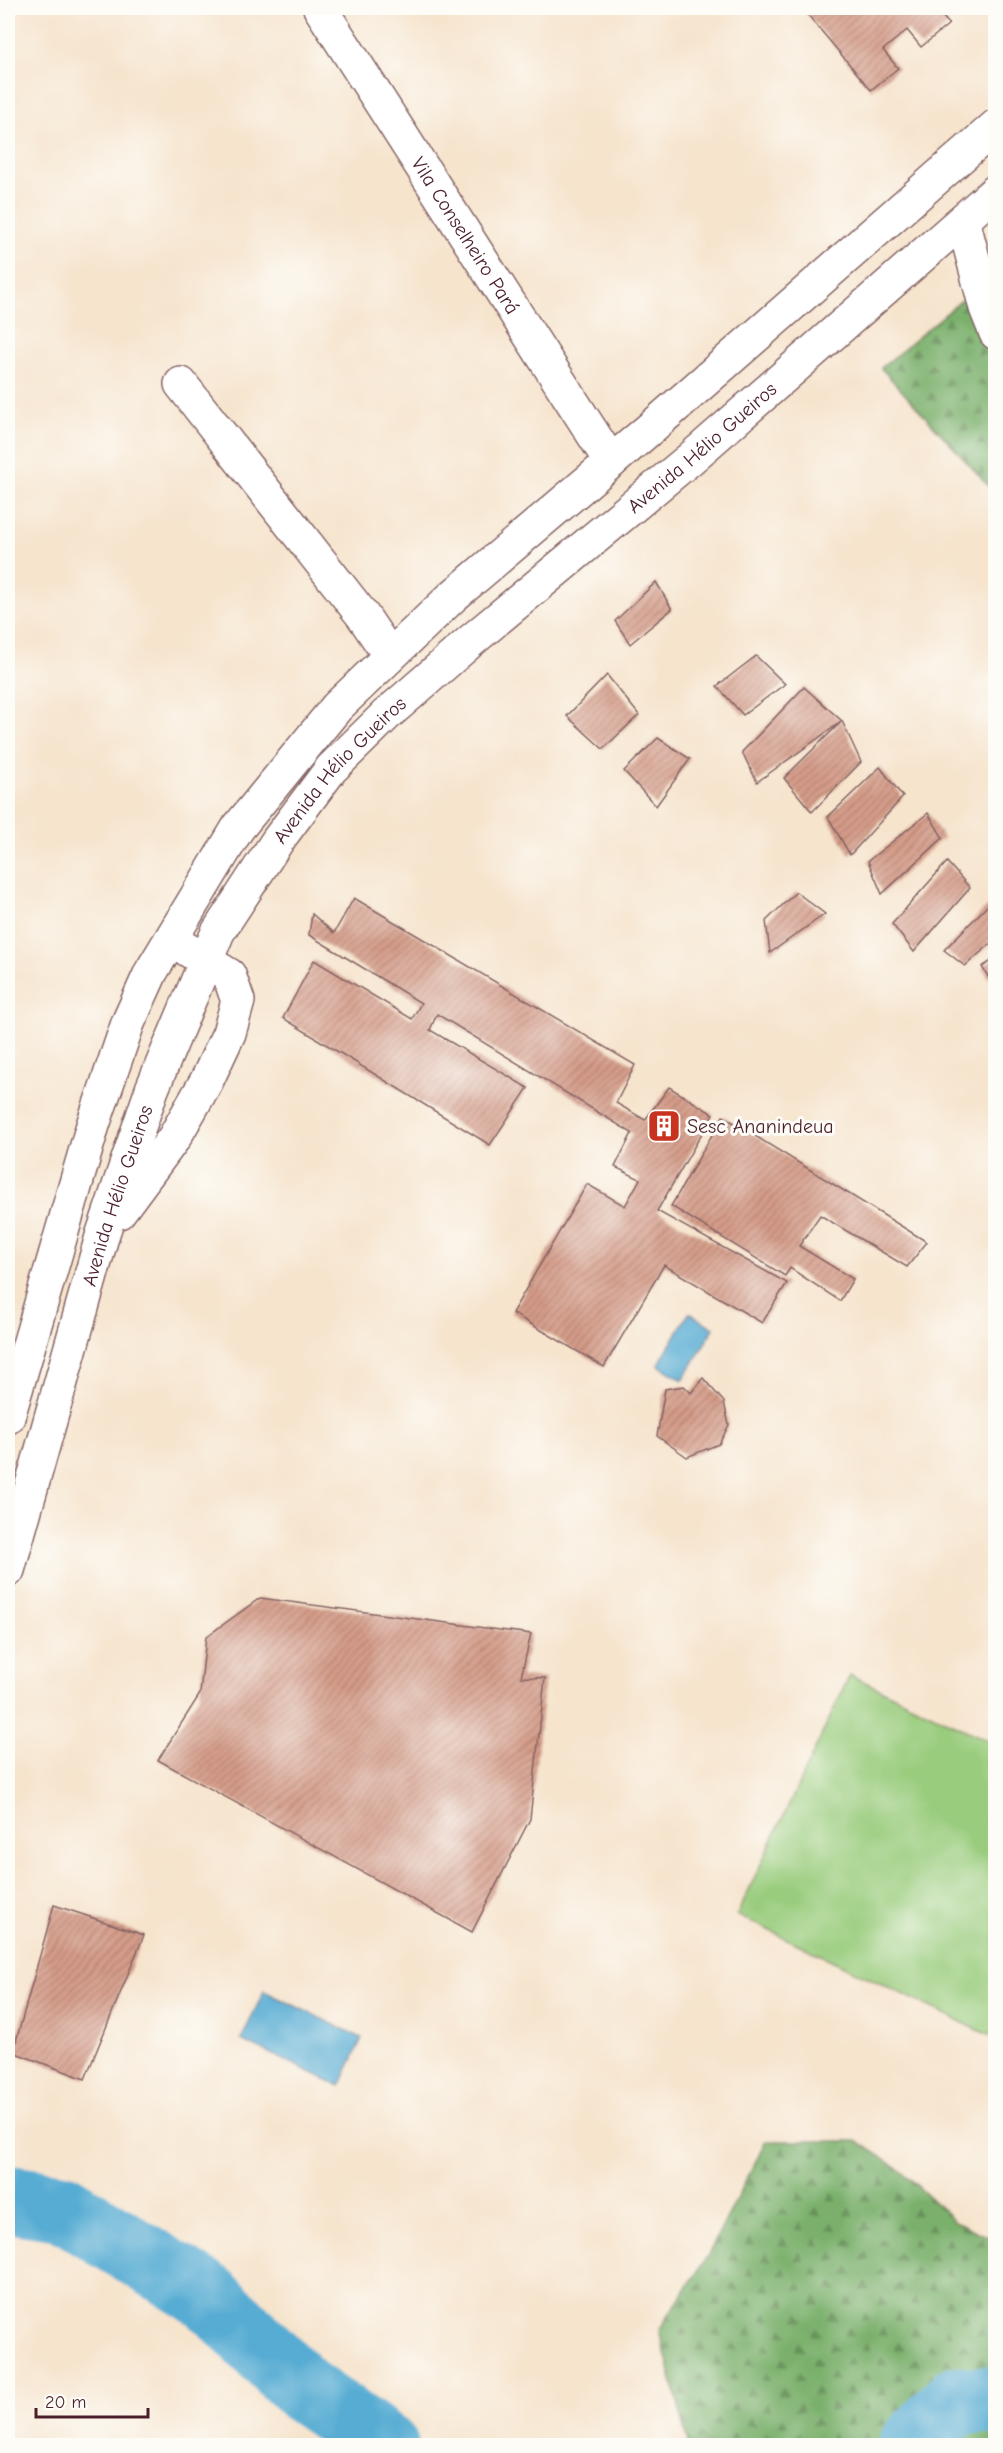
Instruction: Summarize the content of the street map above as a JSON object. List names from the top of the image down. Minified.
{"streets":{"main road":["Vila Conselheiro Pará","Avenida Hélio Gueiros"]},"crossings":[["Vila Conselheiro Pará","Avenida Hélio Gueiros"]],"places":{"building":["Sesc Ananindeua"]},"scale_bar":"20 m"}
